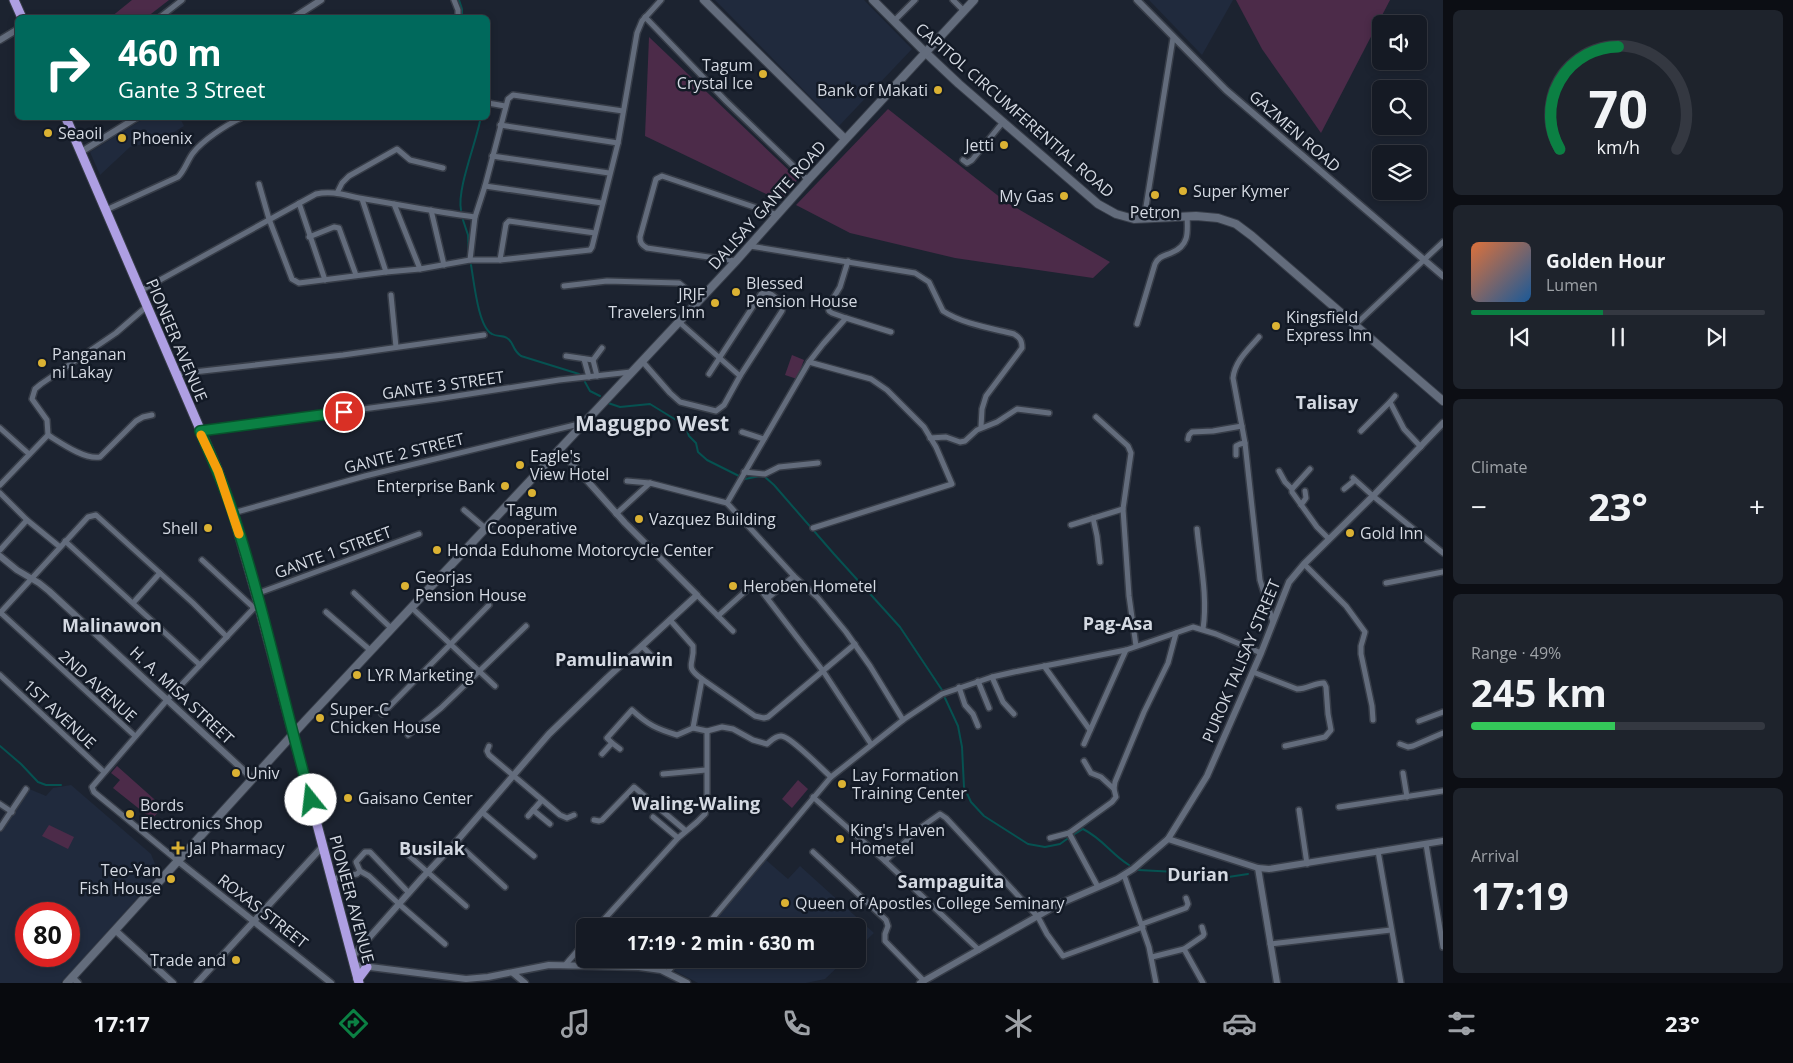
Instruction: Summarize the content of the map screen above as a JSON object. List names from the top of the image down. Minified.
{"streets":{"highway":["PIONEER AVENUE"],"main road":["CAPITOL CIRCUMFERENTIAL ROAD","DALISAY GANTE ROAD"],"street":["GAZMEN ROAD","GANTE 3 STREET","GANTE 2 STREET","GANTE 1 STREET","PUROK TALISAY STREET","2ND AVENUE","H. A. MISA STREET","1ST AVENUE","ROXAS STREET"]},"crossings":[["CAPITOL CIRCUMFERENTIAL ROAD","DALISAY GANTE ROAD"],["DALISAY GANTE ROAD","PIONEER AVENUE"],["DALISAY GANTE ROAD","GANTE 3 STREET"],["DALISAY GANTE ROAD","GANTE 2 STREET"],["DALISAY GANTE ROAD","H. A. MISA STREET"],["DALISAY GANTE ROAD","ROXAS STREET"],["PIONEER AVENUE","GANTE 3 STREET"],["PIONEER AVENUE","GANTE 2 STREET"],["PIONEER AVENUE","GANTE 1 STREET"]],"districts":["Talisay","Magugpo West","Pag-Asa","Malinawon","Pamulinawin","Waling-Waling","Busilak","Durian","Sampaguita"],"places":{"other":["Tagum Crystal Ice","Bank of Makati","Seaoil","Phoenix","Jetti","Super Kymer","Petron","My Gas","Blessed Pension House","JRJF Travelers Inn","Kingsfield Express Inn","Panganan ni Lakay","Eagle's View Hotel","Enterprise Bank","Tagum Cooperative","Vazquez Building","Shell","Gold Inn","Honda Eduhome Motorcycle Center","Georjas Pension House","Heroben Hometel","LYR Marketing","Super-C Chicken House","Univ","Lay Formation Training Center","Gaisano Center","Bords Electronics Shop","King's Haven Hometel","Teo-Yan Fish House","Queen of Apostles College Seminary","Trade and"],"health":["Jal Pharmacy"]},"page":{"turn":["460 m","Gante 3 Street"],"song":["Golden Hour","Lumen"],"tile":["Climate",["Range · 49%","245 km"],["Arrival","17:19"]],"heat":["−","23°","+"],"limit":"80","trip":"17:19 · 2 min · 630 m","tabs":["17:17","23°"],"gauge":["70","km/h"]}}
